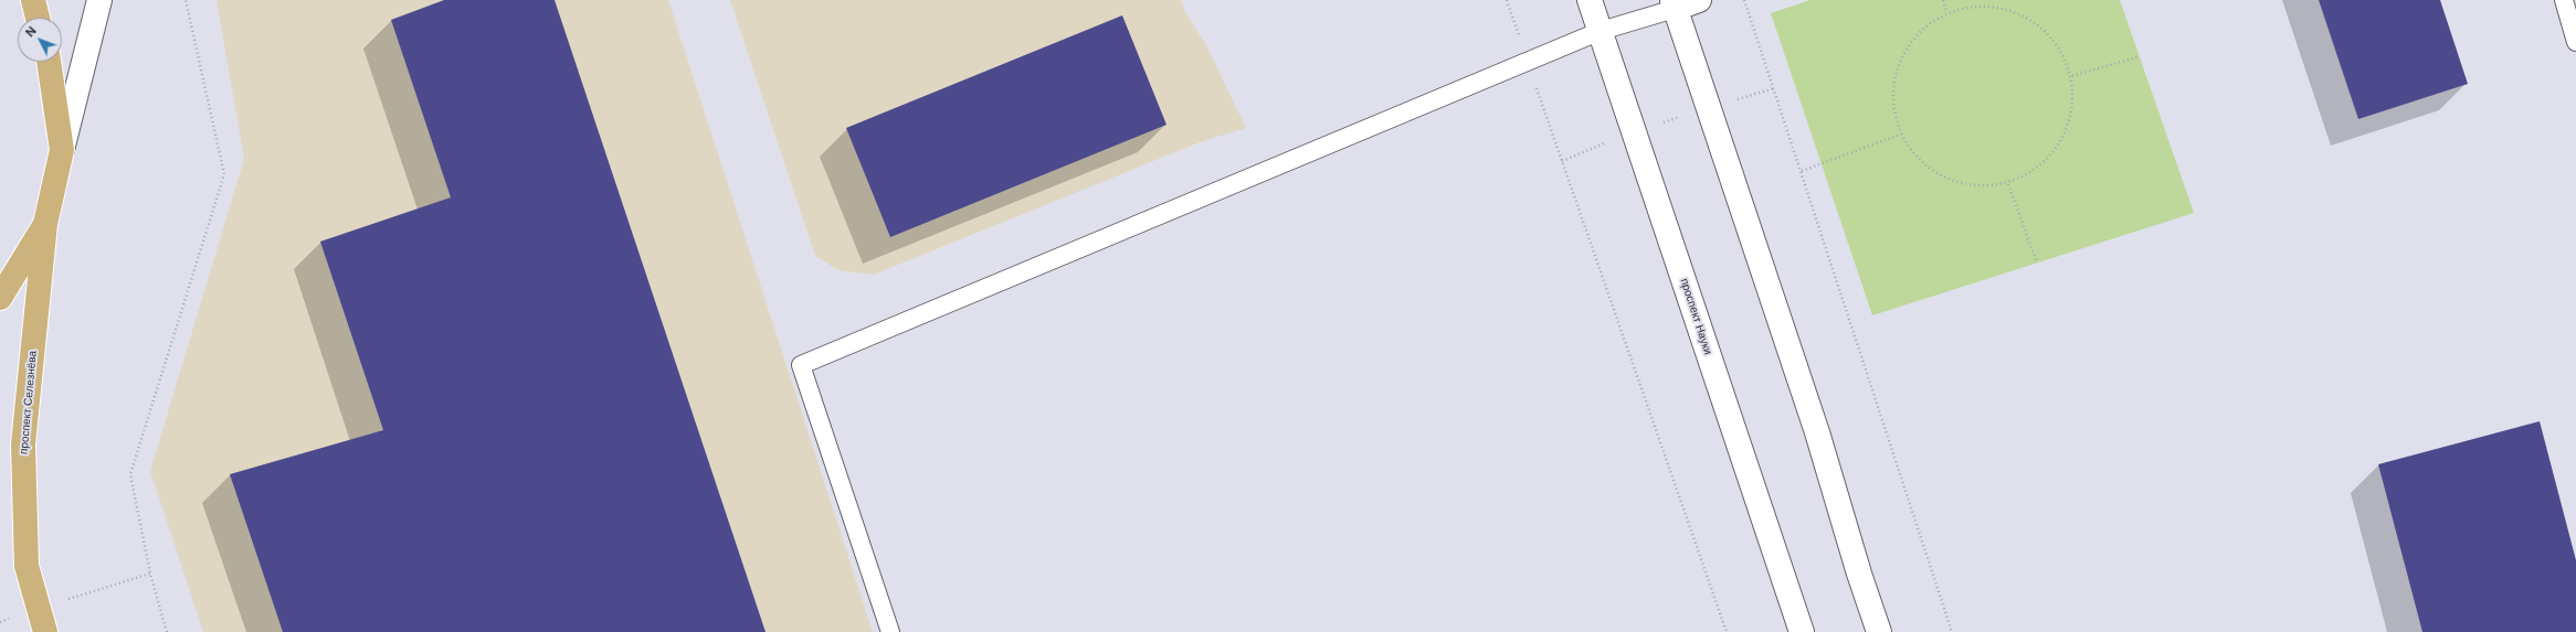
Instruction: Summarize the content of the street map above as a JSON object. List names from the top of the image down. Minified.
{"streets":{"main road":["проспект Селезнёва"],"street":["проспект Науки"]},"north":"top left"}
